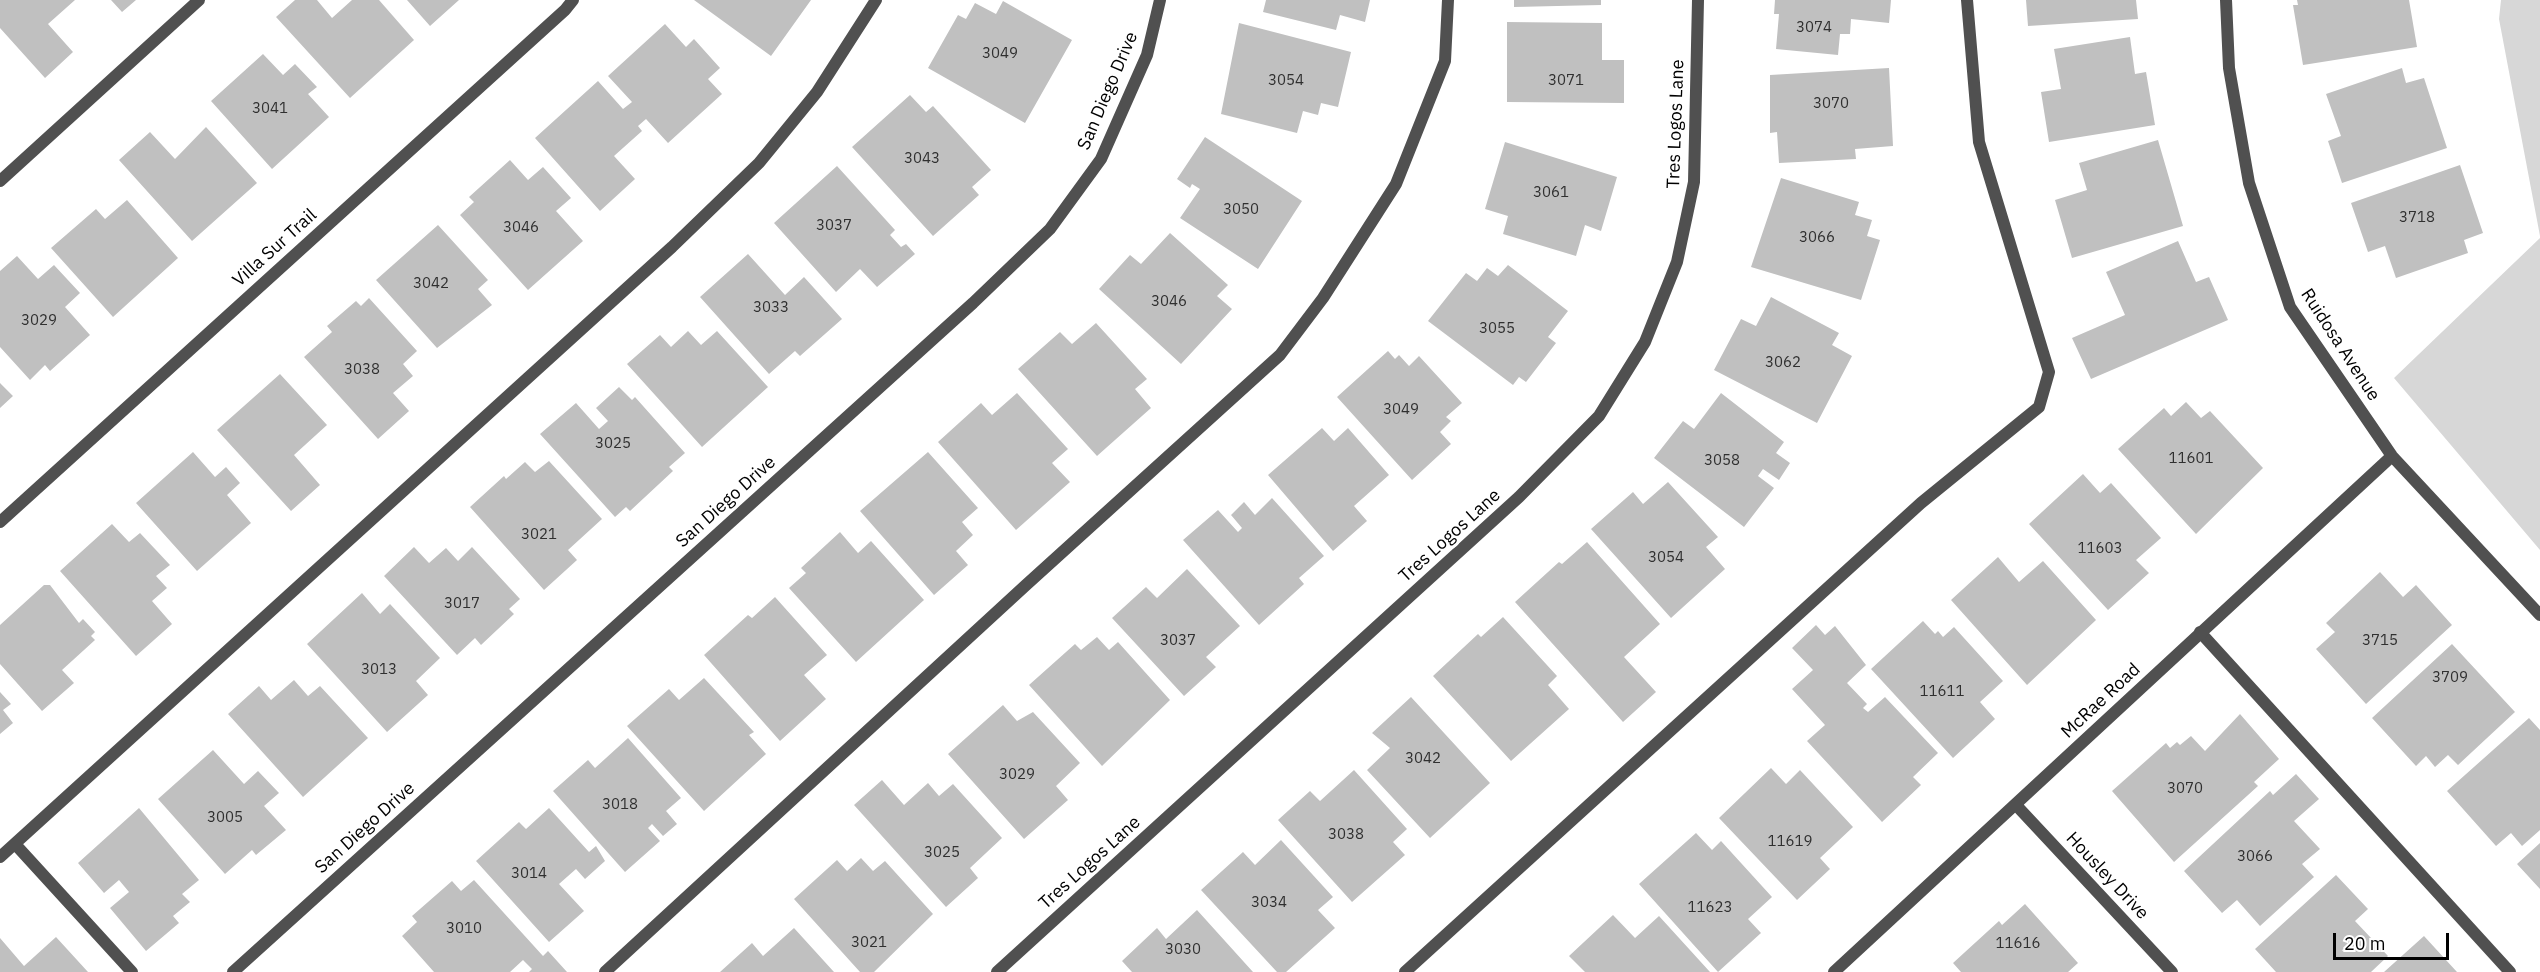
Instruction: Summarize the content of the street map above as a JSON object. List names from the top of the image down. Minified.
{"streets":{"street":["San Diego Drive","Tres Logos Lane","Villa Sur Trail","Ruidosa Avenue","McRae Road","Housley Drive"]},"crossings":[["Ruidosa Avenue","McRae Road"],["McRae Road","Housley Drive"]],"house_numbers":["3074","3049","3054","3071","3070","3041","3043","3061","3050","3718","3037","3046","3066","3042","3046","3033","3029","3055","3062","3038","3049","3025","11601","3058","3021","11603","3054","3017","3037","3715","3013","3709","11611","3042","3029","3070","3018","3005","3038","11619","3025","3066","3014","3034","11623","3010","3021","11616","3030"],"scale_bar":"20 m"}
